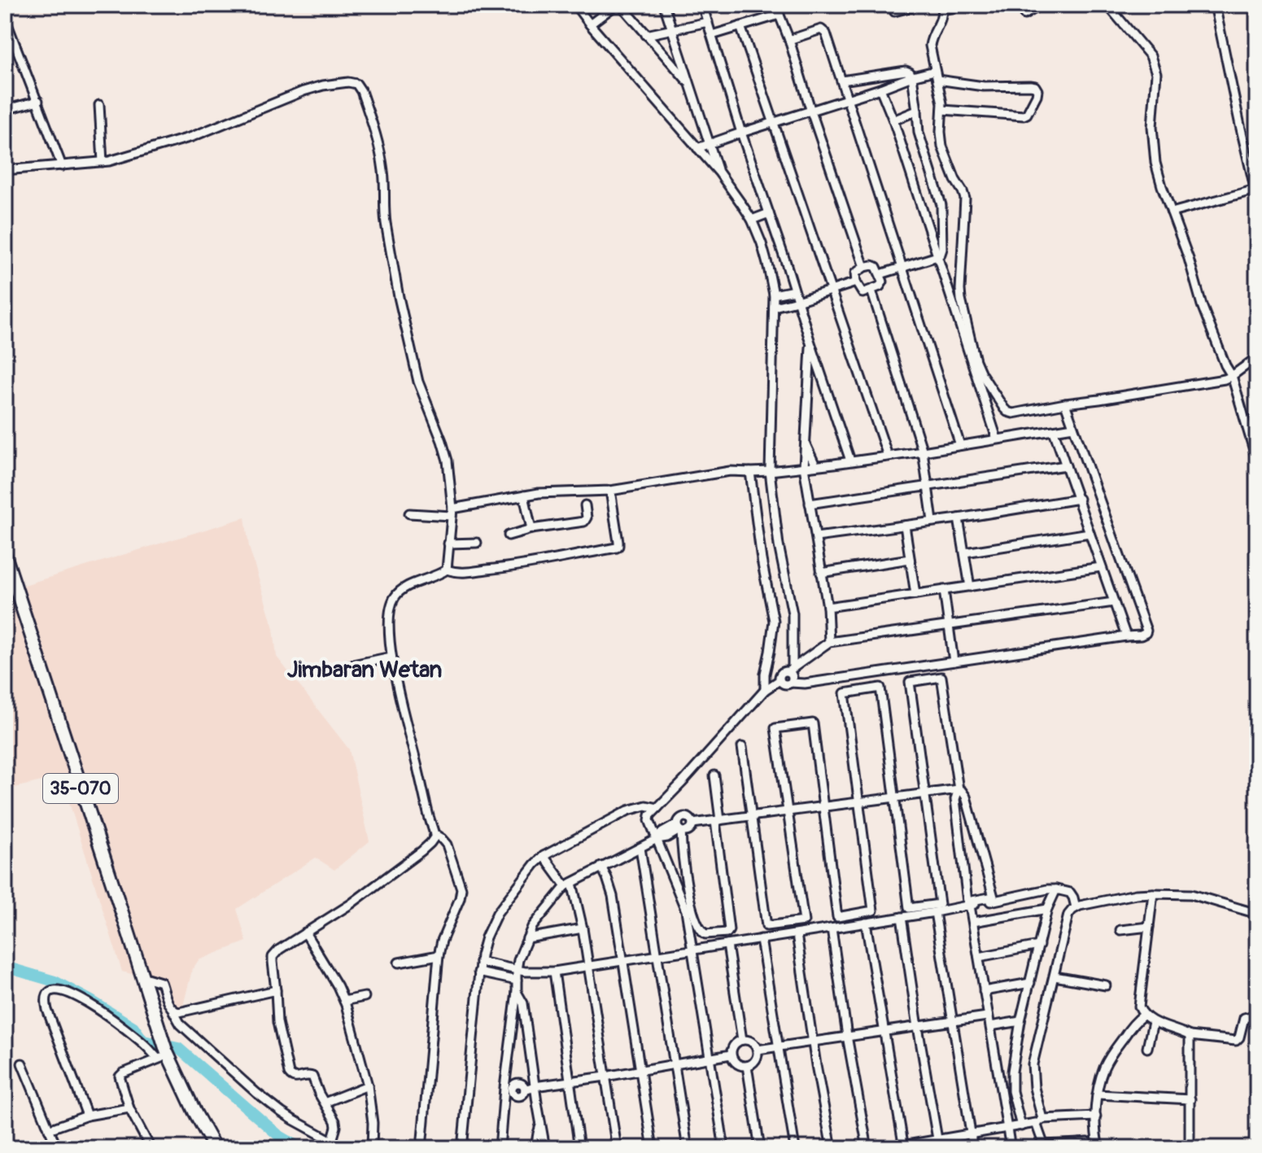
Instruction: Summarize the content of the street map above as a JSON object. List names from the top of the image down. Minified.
{"streets":{"main road":["35-070"]},"districts":["Jimbaran Wetan"]}
